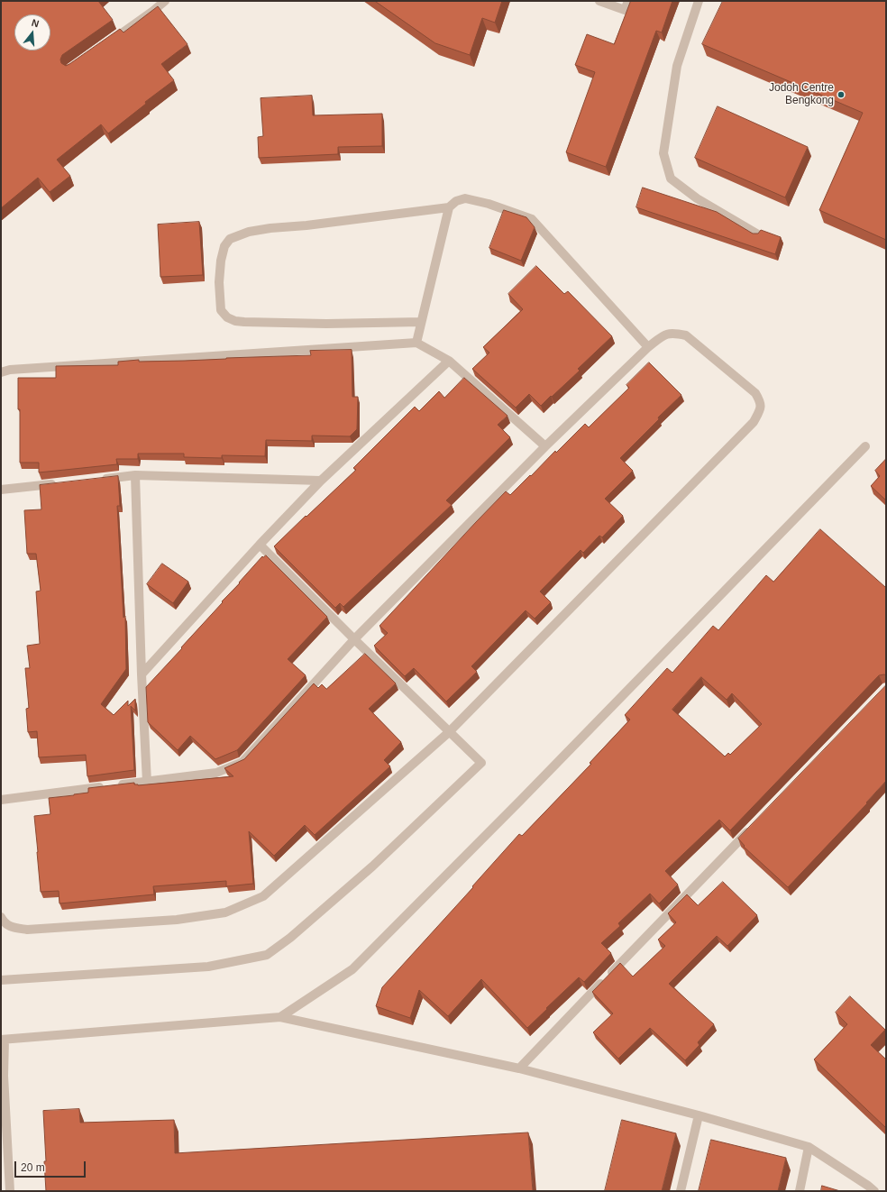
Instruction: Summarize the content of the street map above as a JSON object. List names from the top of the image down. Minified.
{"places":["Jodoh Centre Bengkong"],"scale_bar":"20 m","north":"top"}
